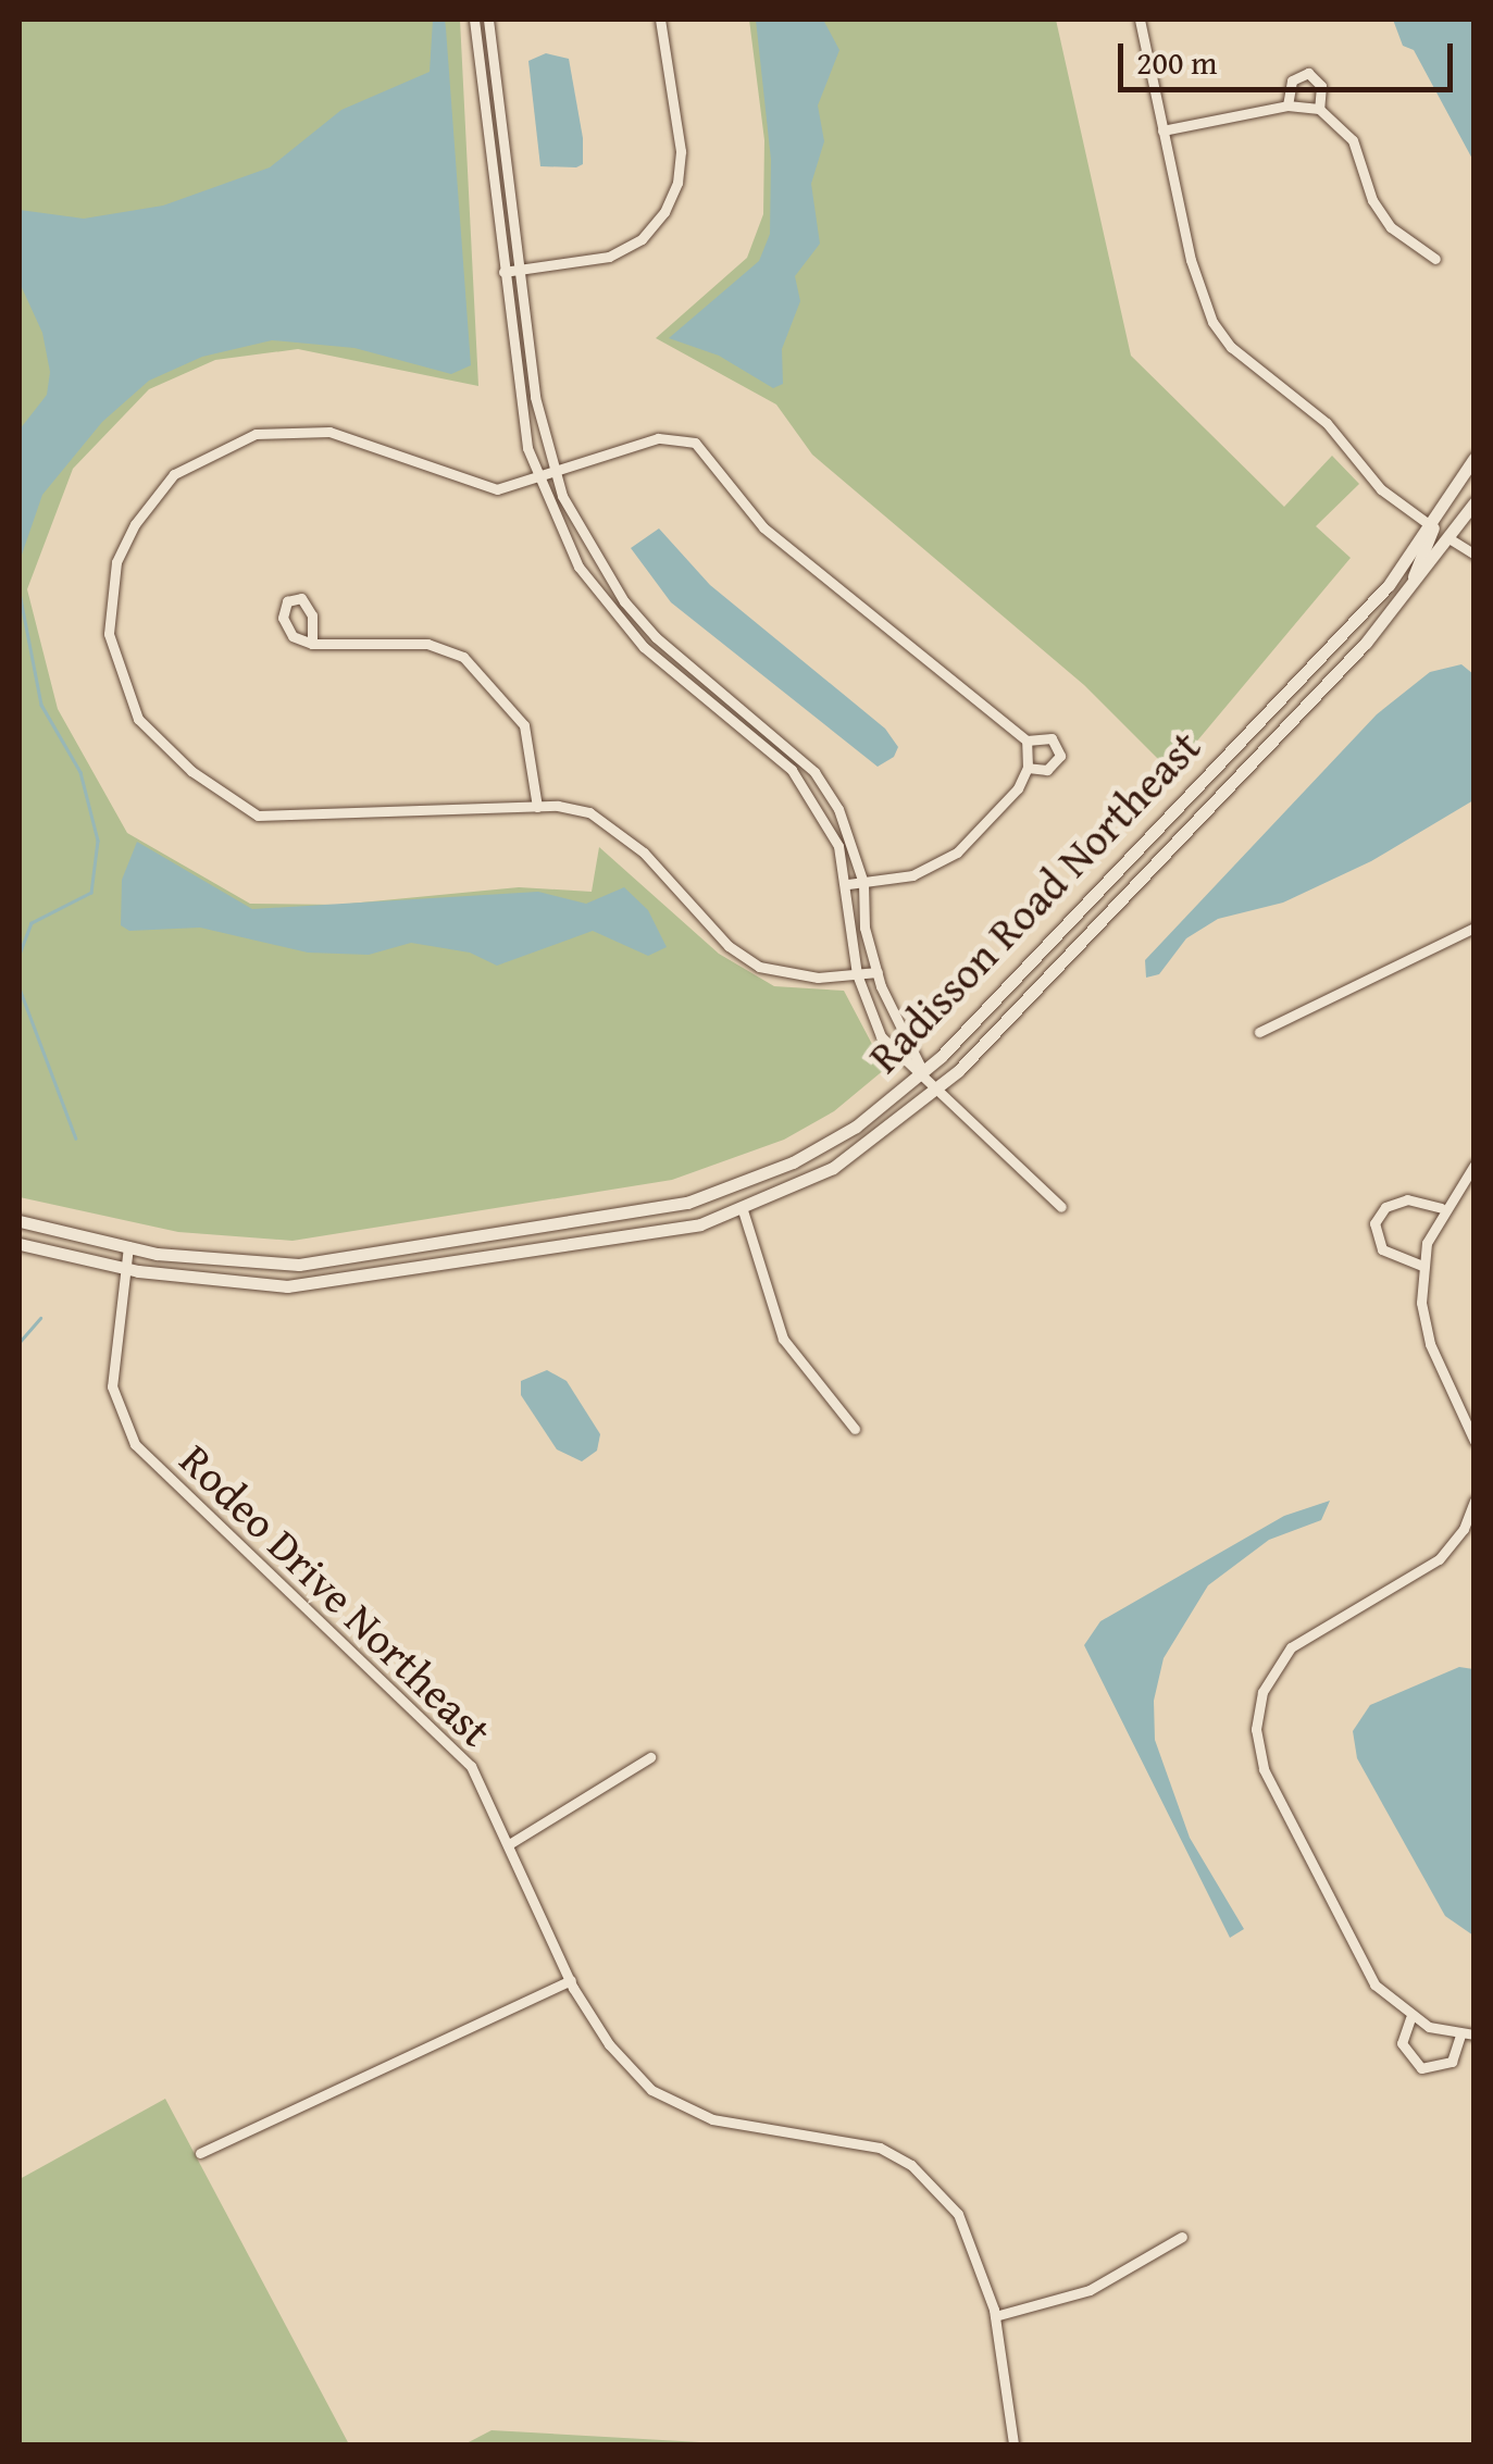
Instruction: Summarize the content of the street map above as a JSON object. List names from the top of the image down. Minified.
{"streets":{"main road":["Radisson Road Northeast"],"street":["Rodeo Drive Northeast"]},"crossings":[["Radisson Road Northeast","Rodeo Drive Northeast"]],"scale_bar":"200 m"}
